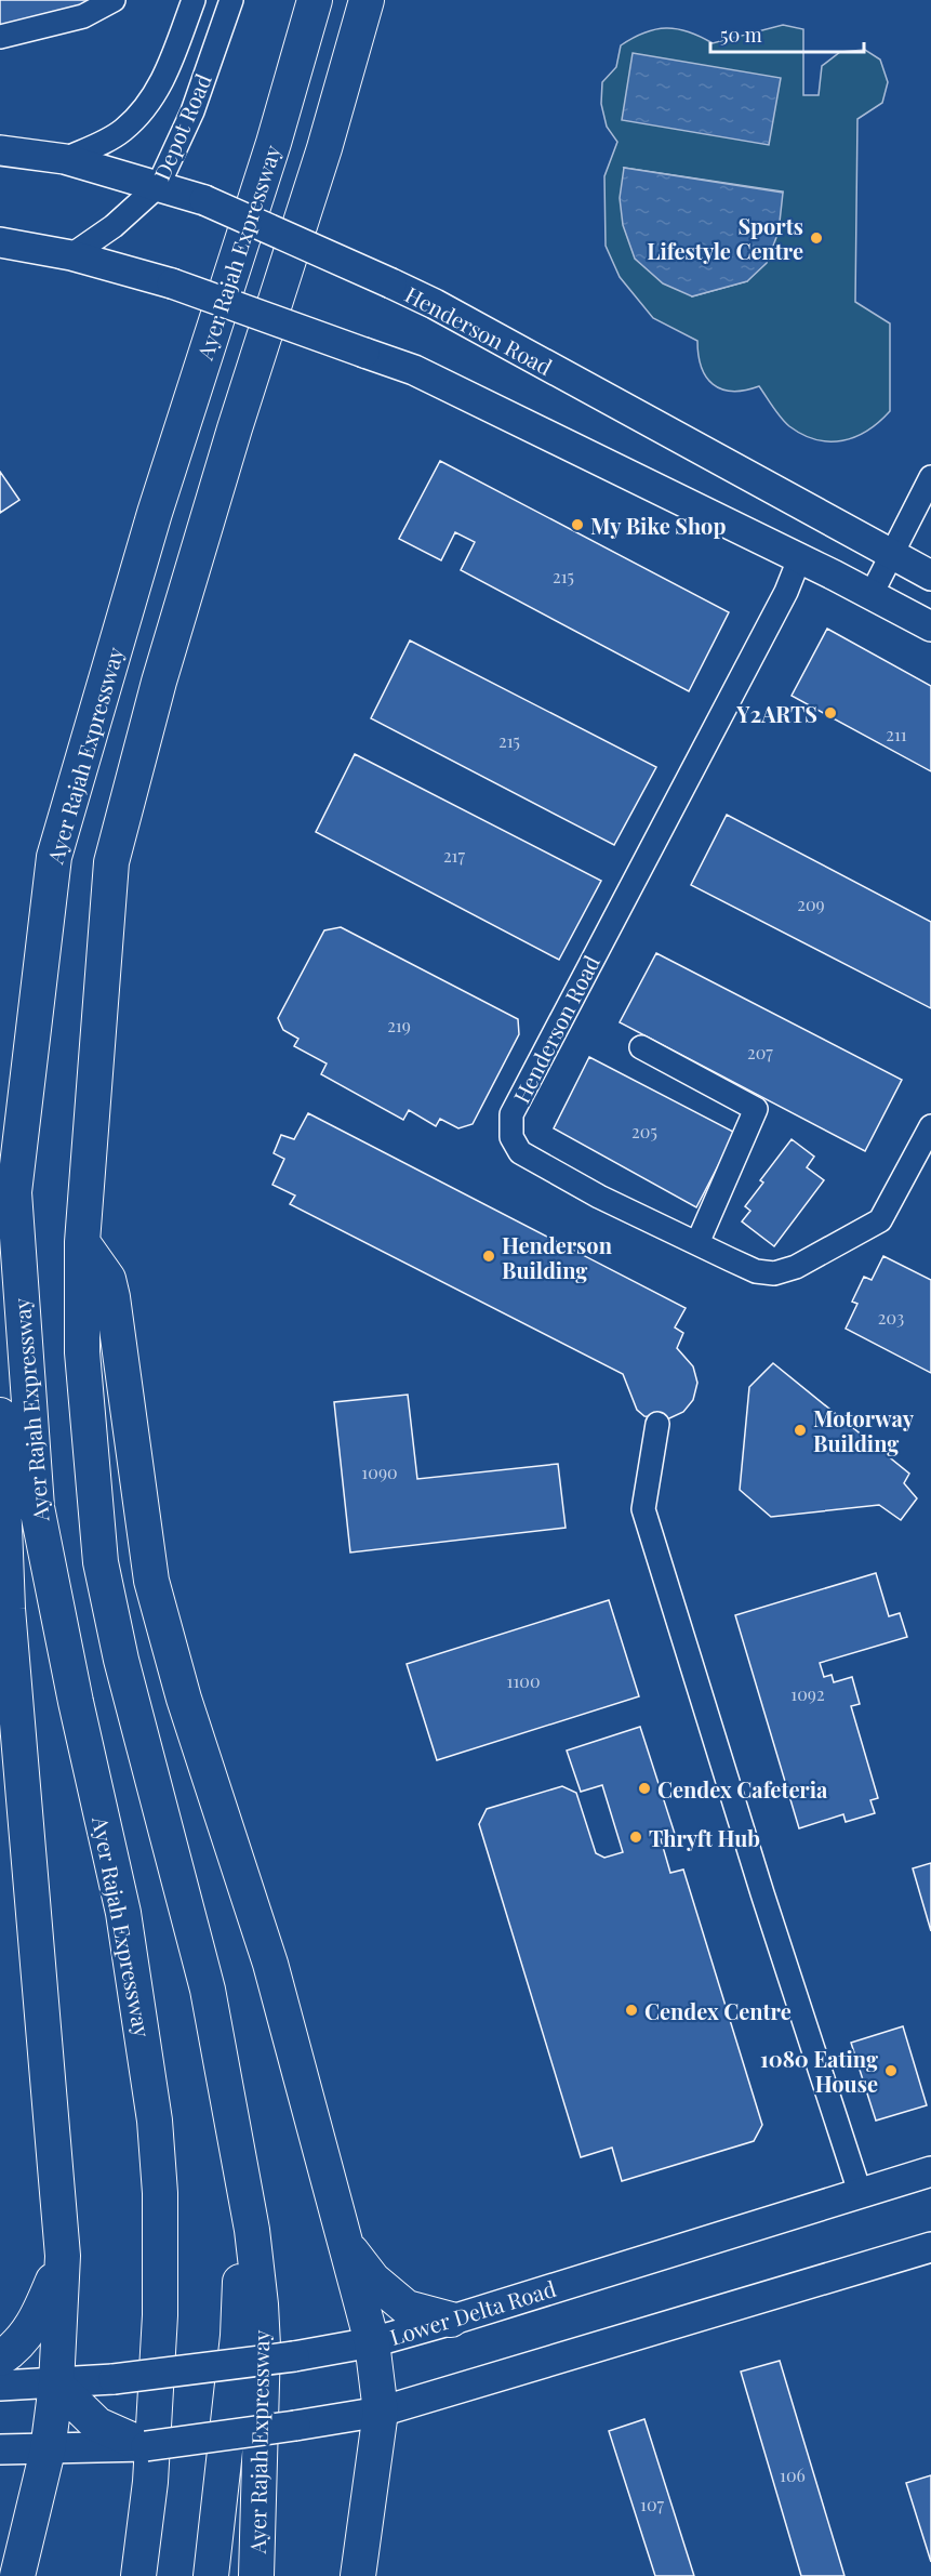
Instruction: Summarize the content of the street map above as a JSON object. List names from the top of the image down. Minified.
{"streets":{"highway":["Ayer Rajah Expressway"],"main road":["Henderson Road","Lower Delta Road"],"street":["Depot Road"]},"crossings":[["Depot Road","Henderson Road"]],"places":["Sports Lifestyle Centre","My Bike Shop","Y2ARTS","Henderson Building","Motorway Building","Cendex Cafeteria","Thryft Hub","Cendex Centre","1080 Eating House"],"house_numbers":["215","211","215","217","209","219","207","205","203","1090","1100","1092","106","107"],"scale_bar":"50 m"}
